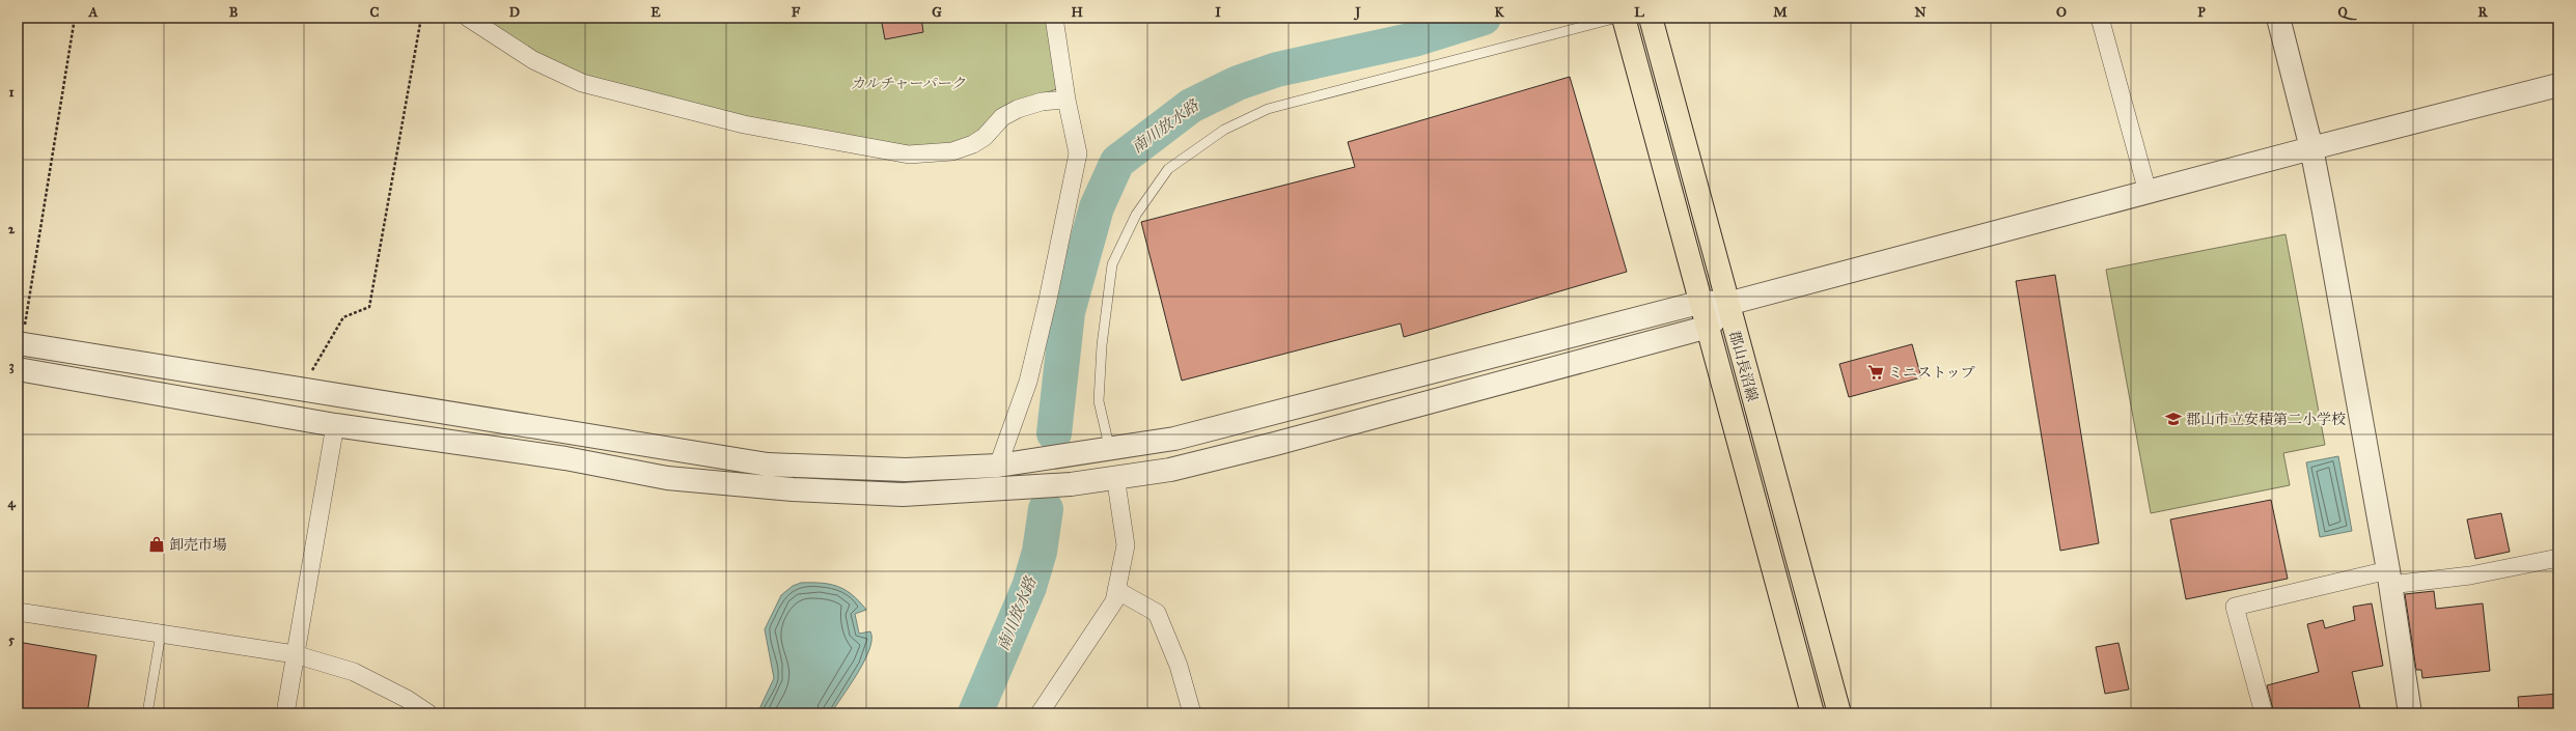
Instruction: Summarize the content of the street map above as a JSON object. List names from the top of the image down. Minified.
{"streets":{"main road":["郡山長沼線"]},"water":["南川放水路"],"parks":["カルチャーパーク"],"places":{"supermarket":["ミニストップ"],"school or university":["郡山市立安積第二小学校"],"shop":["卸売市場"]},"grid":{"columns":["A","B","C","D","E","F","G","H","I","J","K","L","M","N","O","P","Q","R"],"rows":["1","2","3","4","5"]}}
